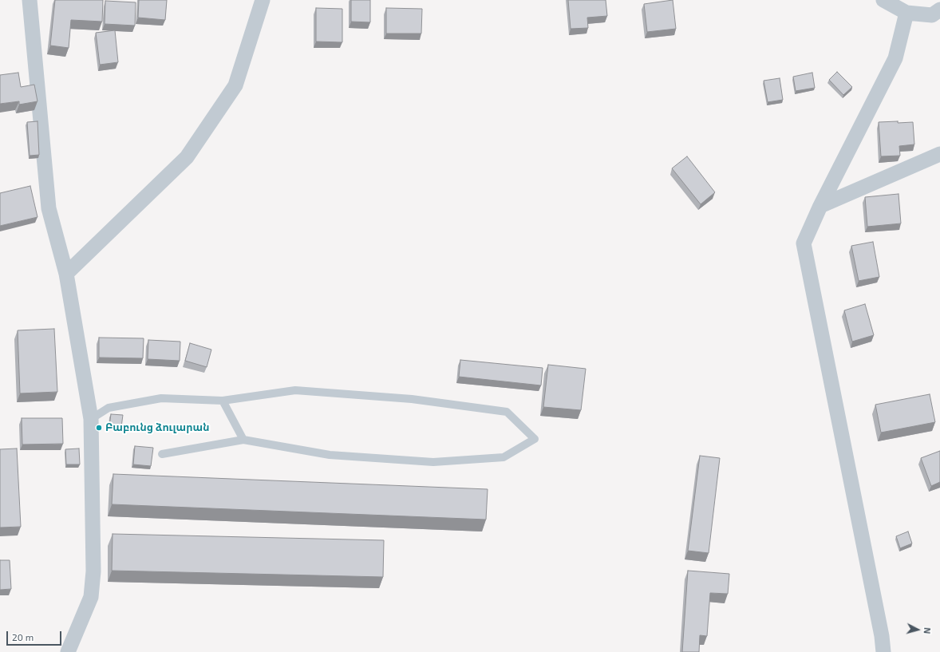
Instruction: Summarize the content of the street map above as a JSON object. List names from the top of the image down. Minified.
{"places":["Բաբունց ձուլարան"],"scale_bar":"20 m","north":"right"}
